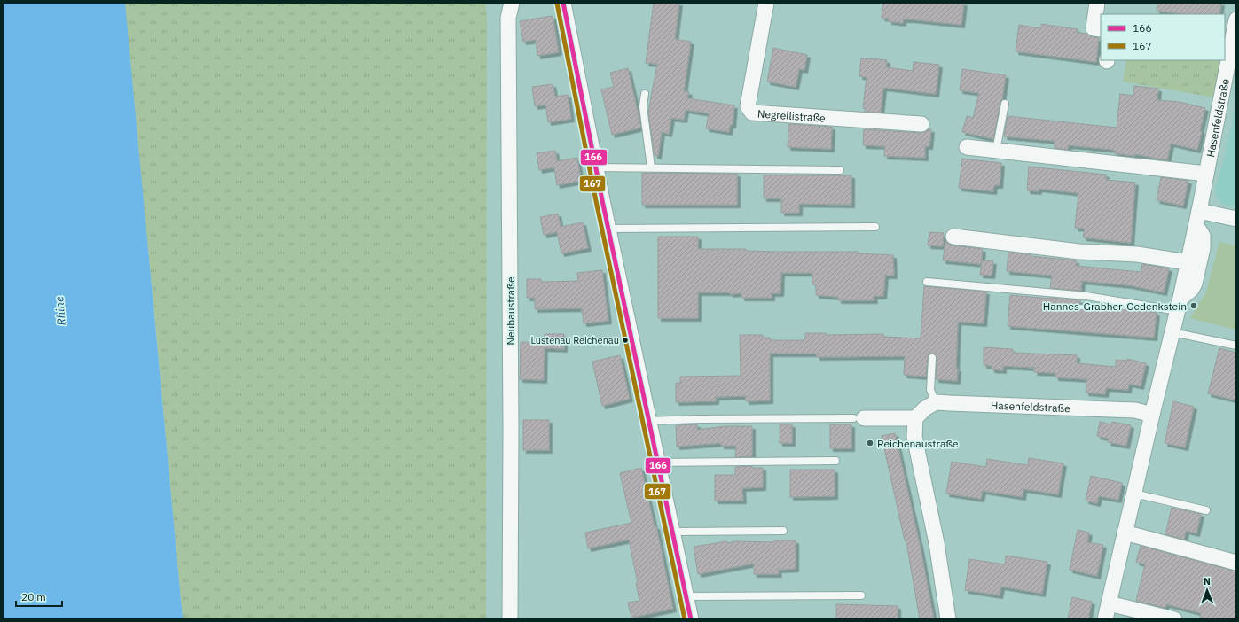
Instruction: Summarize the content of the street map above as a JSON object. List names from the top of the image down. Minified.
{"streets":{"street":["Negrellistraße","Hasenfeldstraße","Neubaustraße"]},"water":["Rhine"],"places":["Hannes-Grabher-Gedenkstein","Lustenau Reichenau","Reichenaustraße"],"lines":["transit line 166","transit line 167"],"legend":["166","167"],"scale_bar":"20 m","north":"top"}
